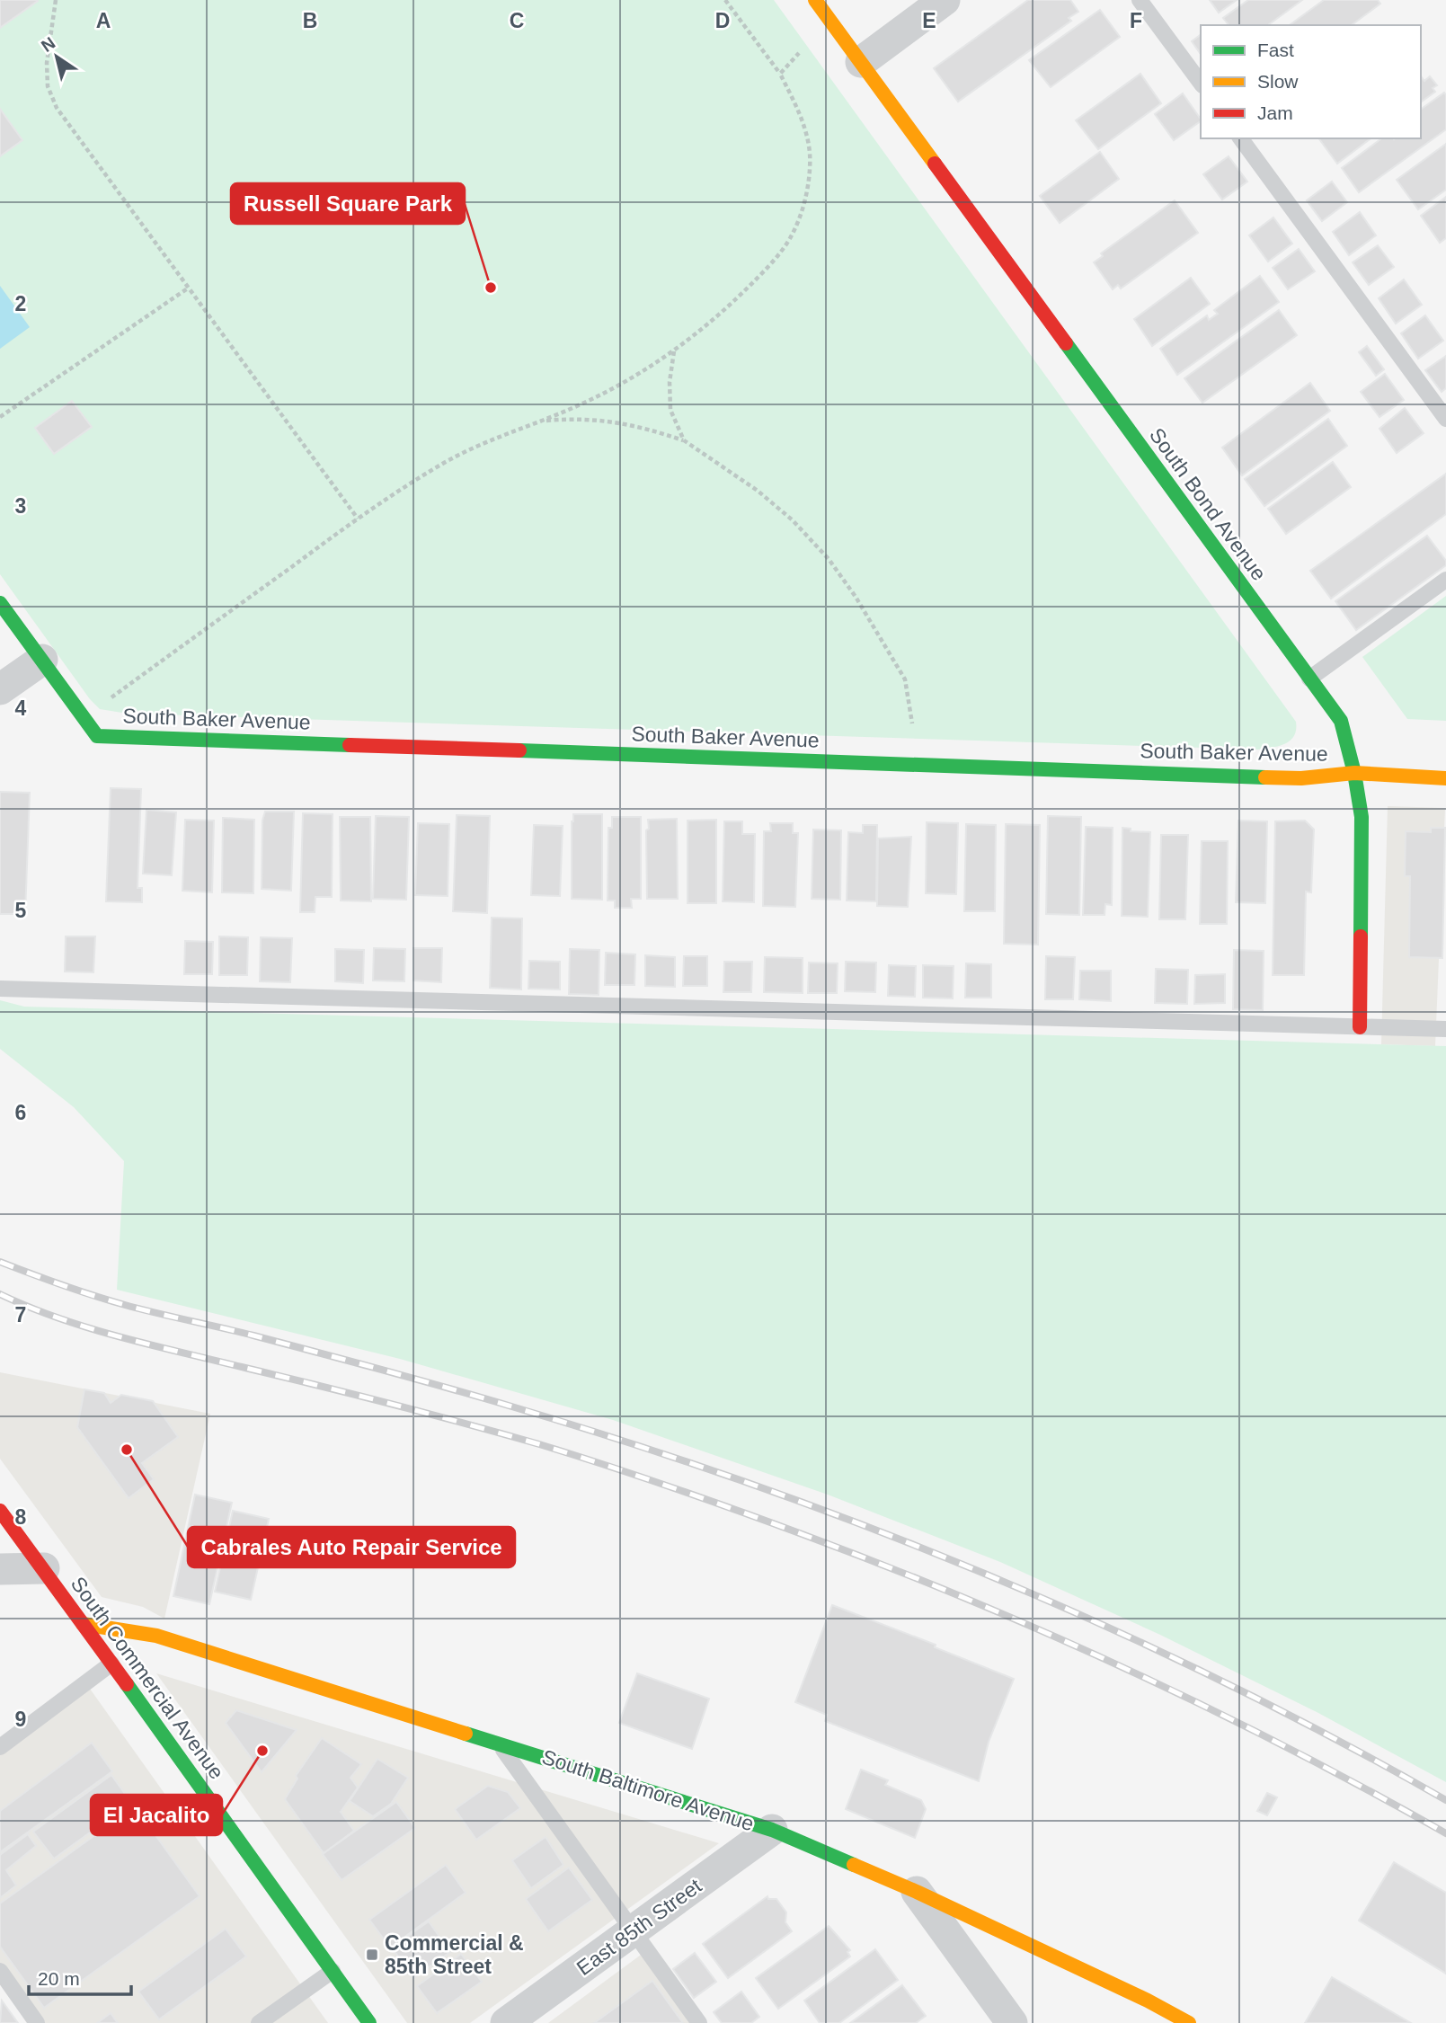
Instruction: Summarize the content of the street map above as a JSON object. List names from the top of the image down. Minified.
{"streets":{"street":["South Bond Avenue","South Baker Avenue","South Commercial Avenue","South Baltimore Avenue","East 85th Street"]},"crossings":[["South Bond Avenue","South Baker Avenue"],["South Commercial Avenue","South Baltimore Avenue"],["South Baltimore Avenue","East 85th Street"]],"places":{"other":["Russell Square Park","Cabrales Auto Repair Service","El Jacalito"],"transit":["Commercial & 85th Street"]},"legend":["Fast","Slow","Jam"],"scale_bar":"20 m","north":"top left","grid":{"columns":["A","B","C","D","E","F"],"rows":["2","3","4","5","6","7","8","9"]}}
